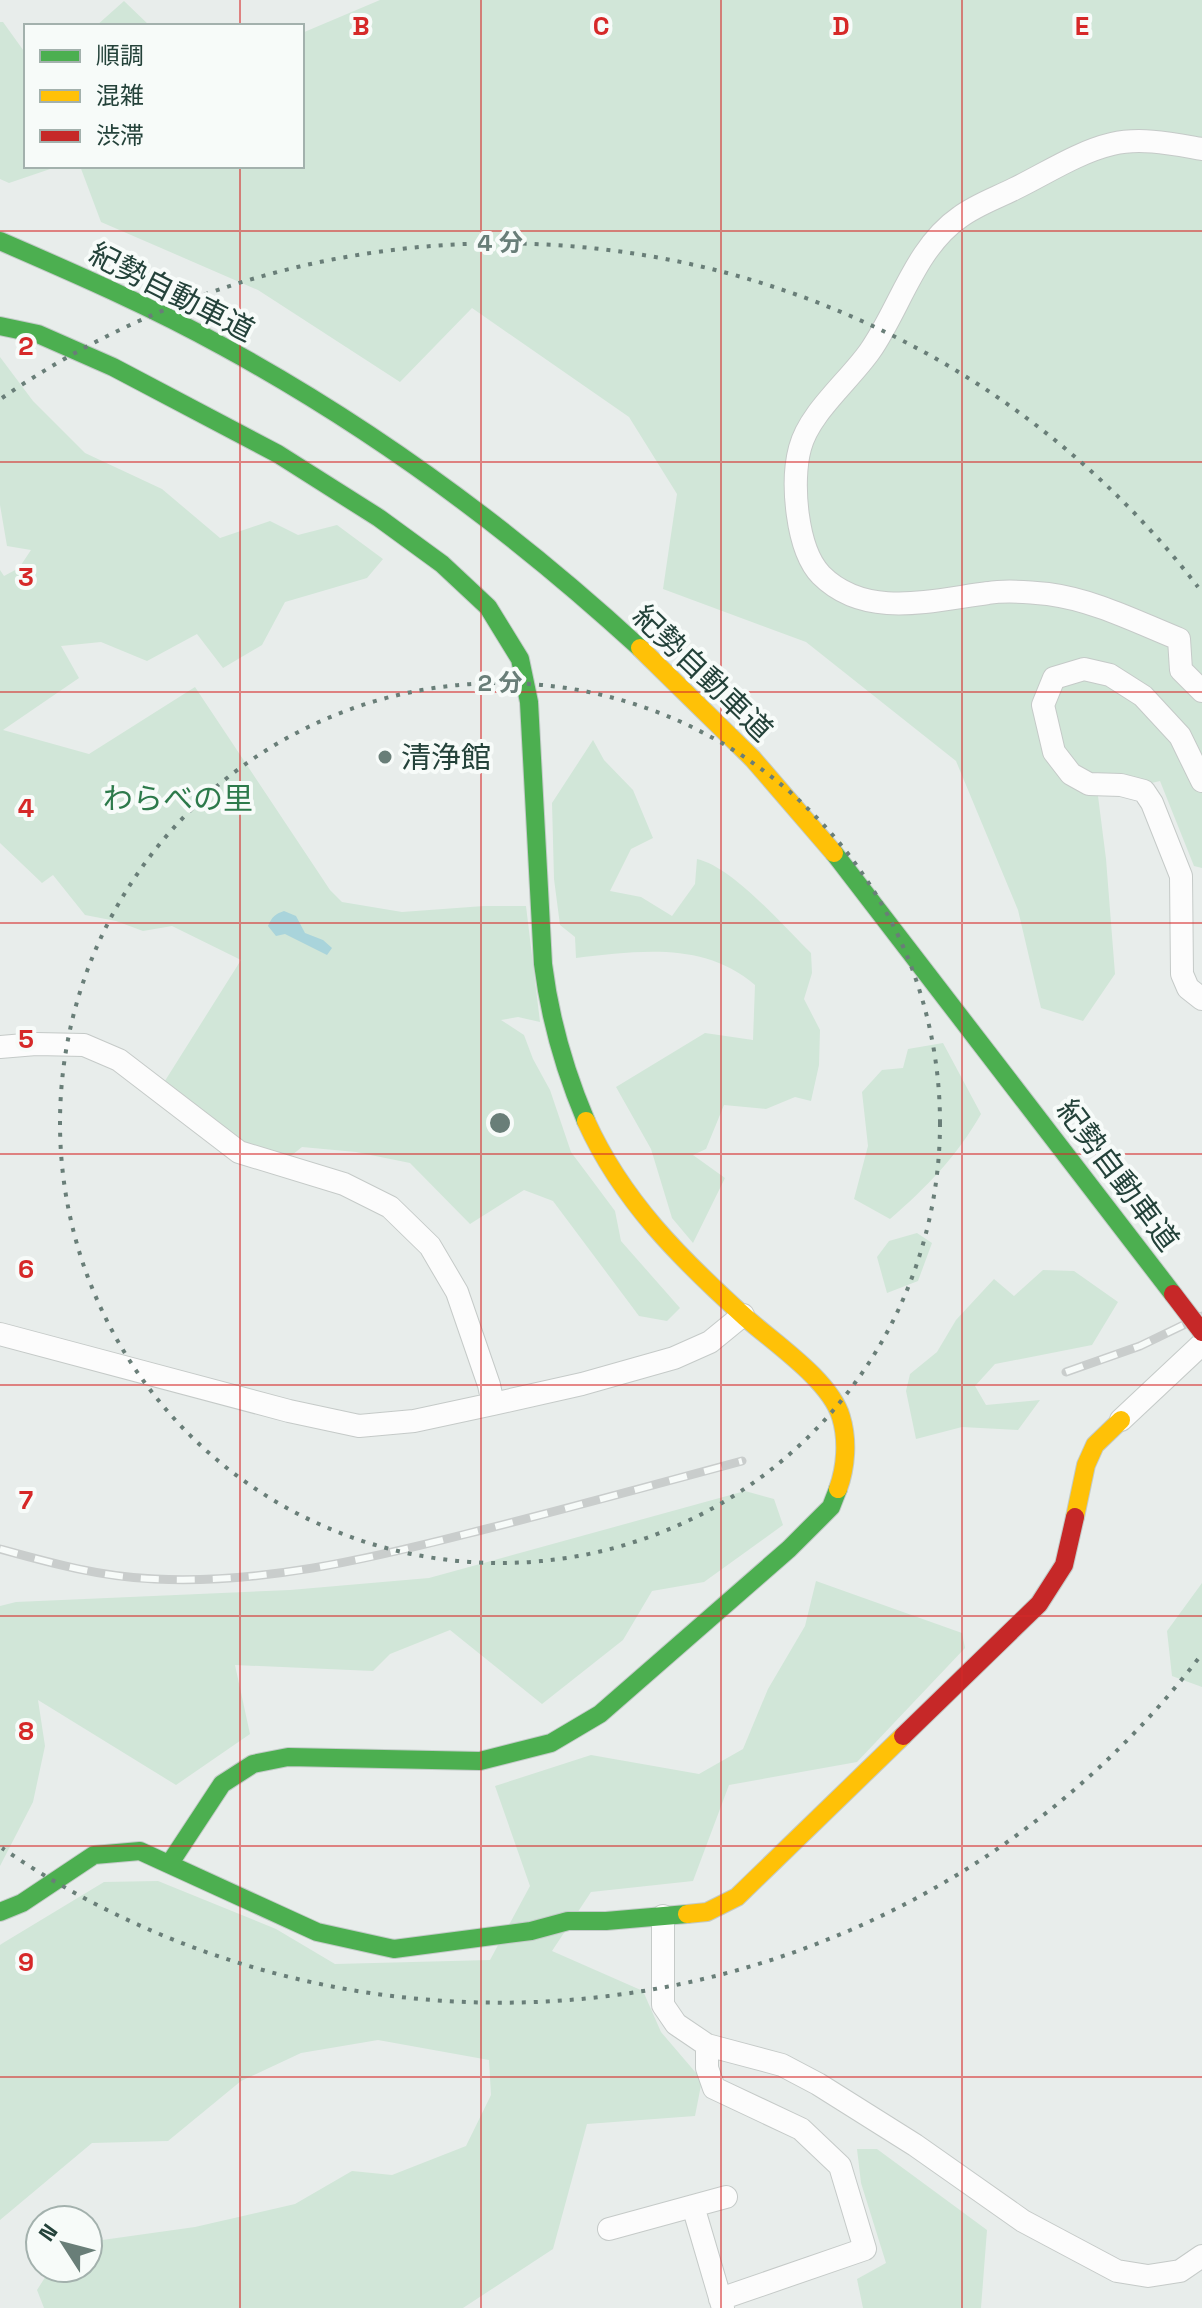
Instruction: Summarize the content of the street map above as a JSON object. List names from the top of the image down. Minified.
{"streets":{"main road":["紀勢自動車道"]},"parks":["わらべの里"],"places":["清浄館"],"legend":["順調","混雑","渋滞"],"north":"top left","grid":{"columns":["B","C","D","E"],"rows":["2","3","4","5","6","7","8","9"]},"rings":["4 分","2 分"]}
